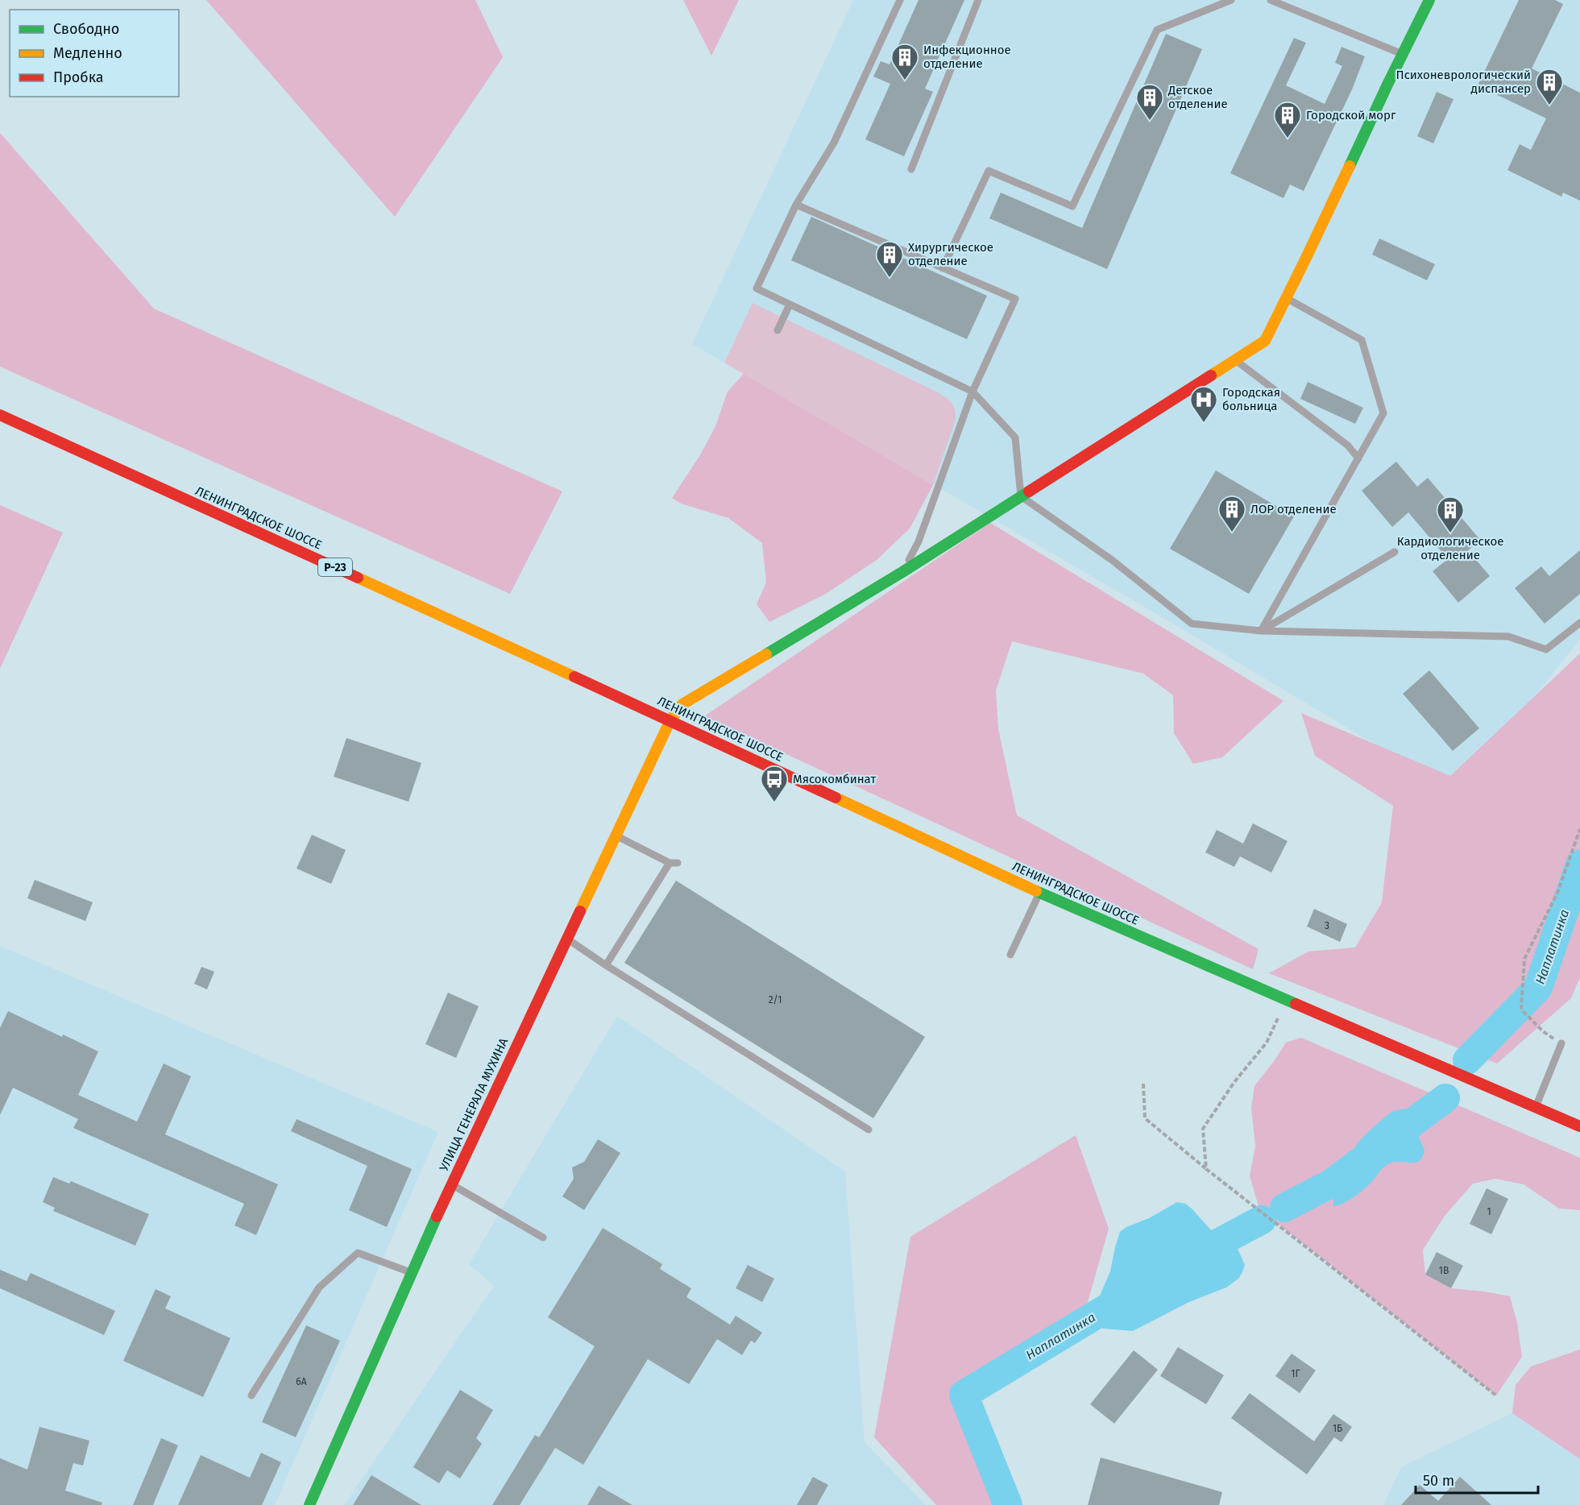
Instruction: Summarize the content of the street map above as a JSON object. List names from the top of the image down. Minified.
{"streets":{"street":["ЛЕНИНГРАДСКОЕ ШОССЕ","Р-23","УЛИЦА ГЕНЕРАЛА МУХИНА"]},"crossings":[["ЛЕНИНГРАДСКОЕ ШОССЕ","УЛИЦА ГЕНЕРАЛА МУХИНА"]],"water":["Наплатинка"],"places":{"building":["Инфекционное отделение","Психоневрологический диспансер","Детское отделение","Городской морг","Хирургическое отделение","ЛОР отделение","Кардиологическое отделение"],"hospital":["Городская больница"],"bus stop":["Мясокомбинат"]},"house_numbers":["3","2/1","1","1В","1Г","6А","1Б"],"legend":["Свободно","Медленно","Пробка"],"scale_bar":"50 m"}
